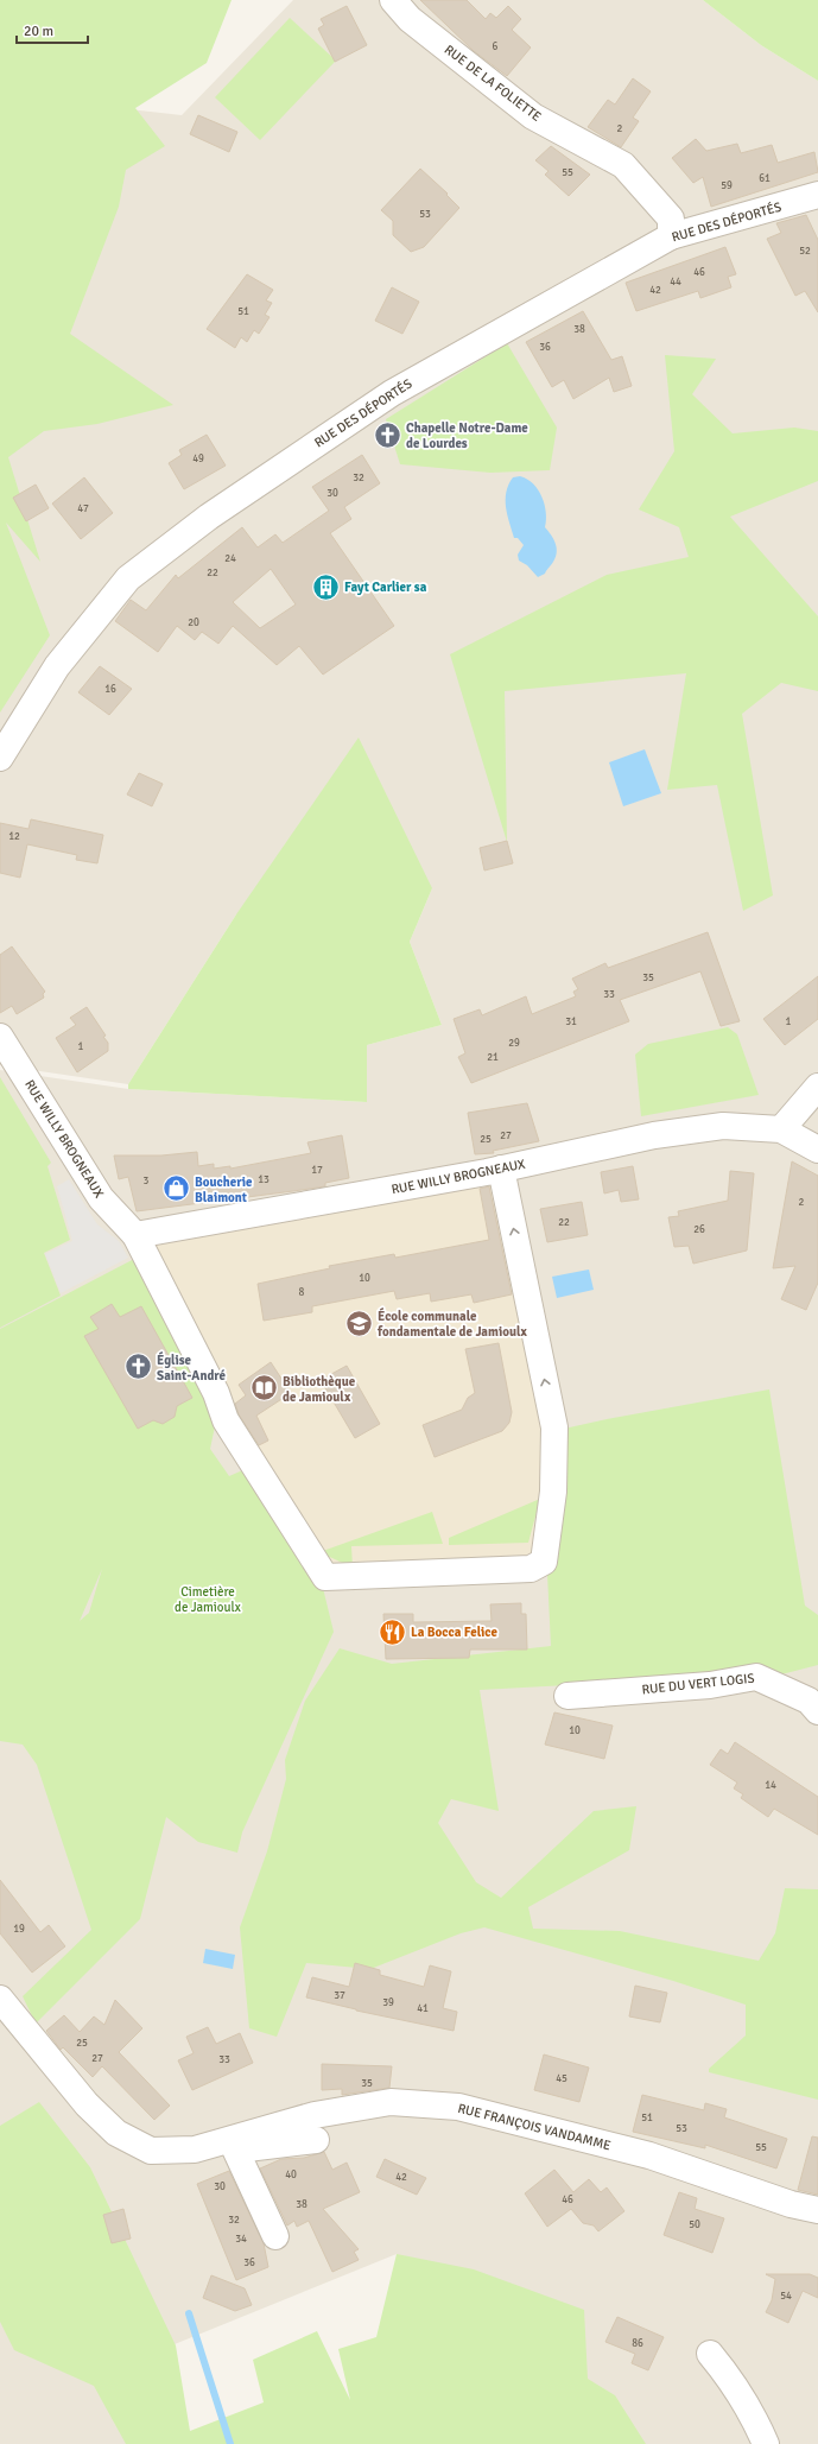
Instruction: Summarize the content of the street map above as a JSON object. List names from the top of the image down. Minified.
{"streets":{"street":["RUE DE LA FOLIETTE","RUE DES DÉPORTÉS","RUE WILLY BROGNEAUX","RUE DU VERT LOGIS","RUE FRANÇOIS VANDAMME"]},"crossings":[["RUE DE LA FOLIETTE","RUE DES DÉPORTÉS"]],"parks":["Cimetière de Jamioulx"],"places":{"church":["Chapelle Notre-Dame de Lourdes","Église Saint-André"],"building":["Fayt Carlier sa"],"shop":["Boucherie Blaimont"],"school or university":["École communale fondamentale de Jamioulx"],"library":["Bibliothèque de Jamioulx"],"restaurant":["La Bocca Felice"]},"house_numbers":["6","2","55","61","59","53","52","46","44","42","51","38","36","49","32","30","47","24","22","20","16","12","35","33","31","1","29","1","21","27","25","17","13","3","2","22","26","10","8","10","14","19","37","39","41","25","27","33","45","35","51","53","55","40","42","30","46","38","32","50","34","36","54","86"],"scale_bar":"20 m"}
